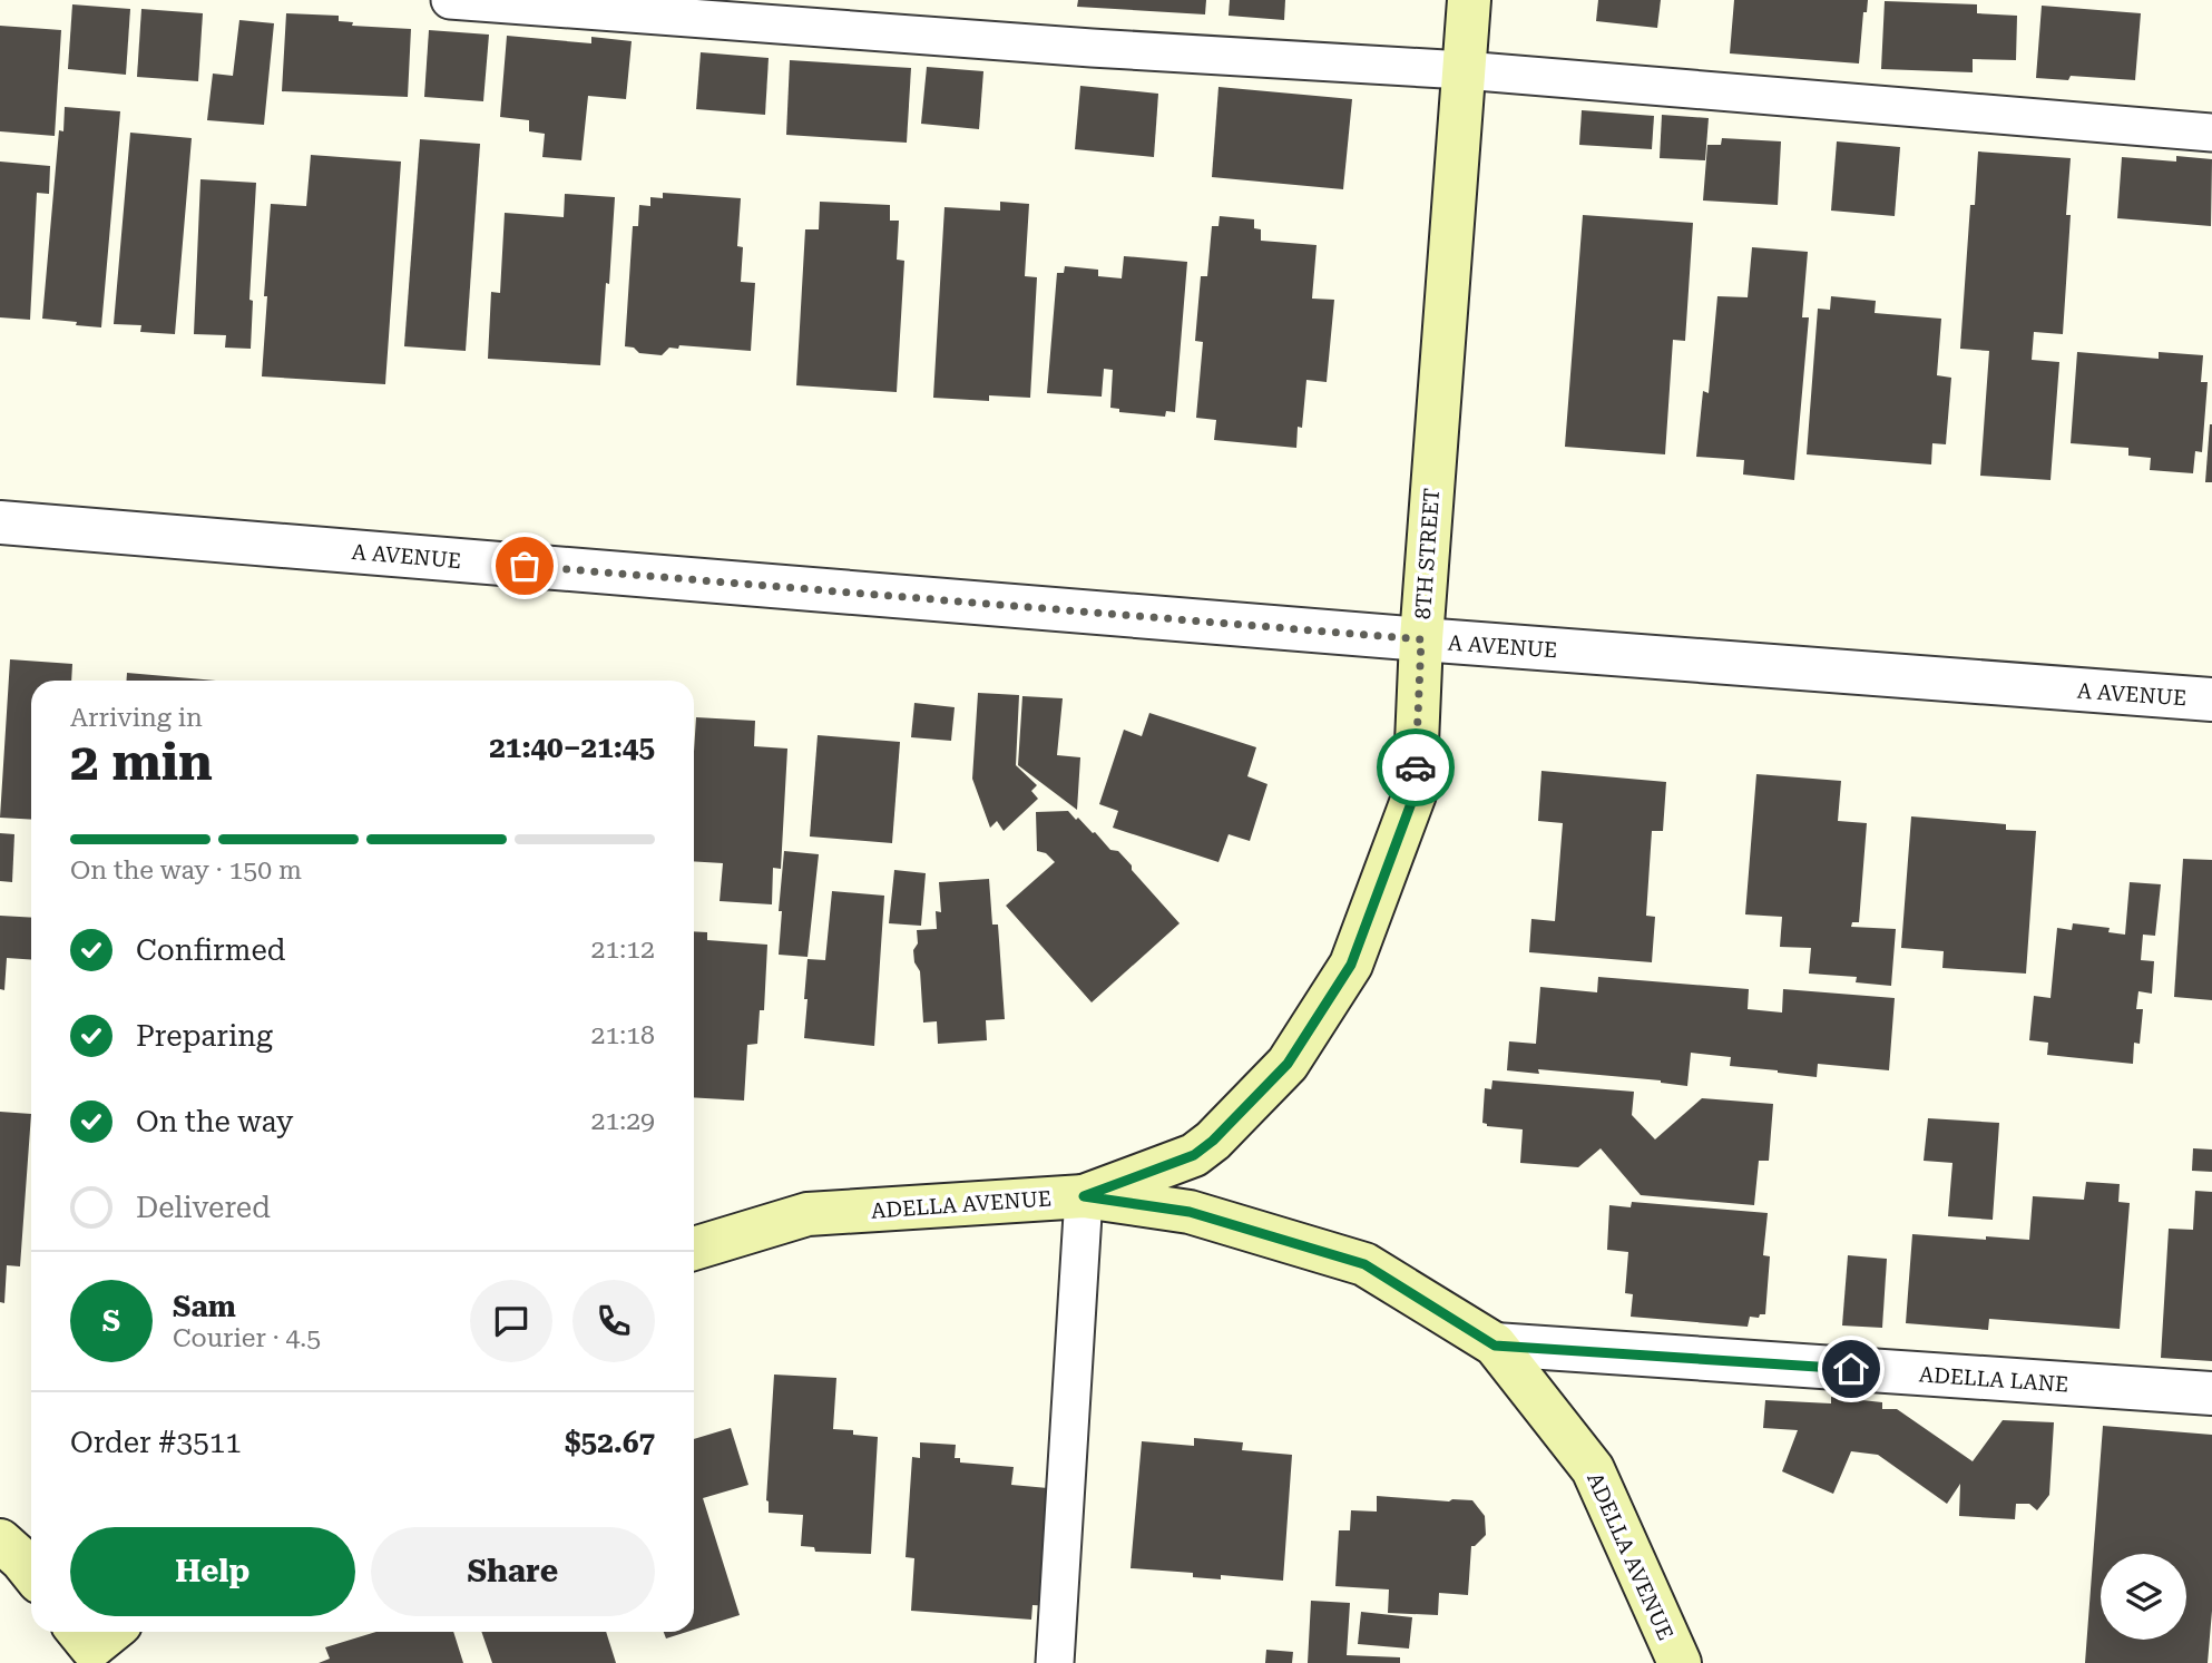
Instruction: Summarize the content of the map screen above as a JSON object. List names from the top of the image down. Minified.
{"streets":{"street":["8TH STREET","A AVENUE","ADELLA AVENUE","ADELLA LANE"]},"crossings":[["8TH STREET","A AVENUE"],["8TH STREET","ADELLA AVENUE"],["ADELLA AVENUE","ADELLA LANE"]],"page":{"heading":["2 min","Arriving in","21:40–21:45"],"panel":["Sam","Courier · 4.5","Order #3511","$52.67"],"bar":"On the way · 150 m","list":[["Confirmed","21:12"],["Preparing","21:18"],["On the way","21:29"],"Delivered"],"round":"S","buttons":["Help","Share"]}}
